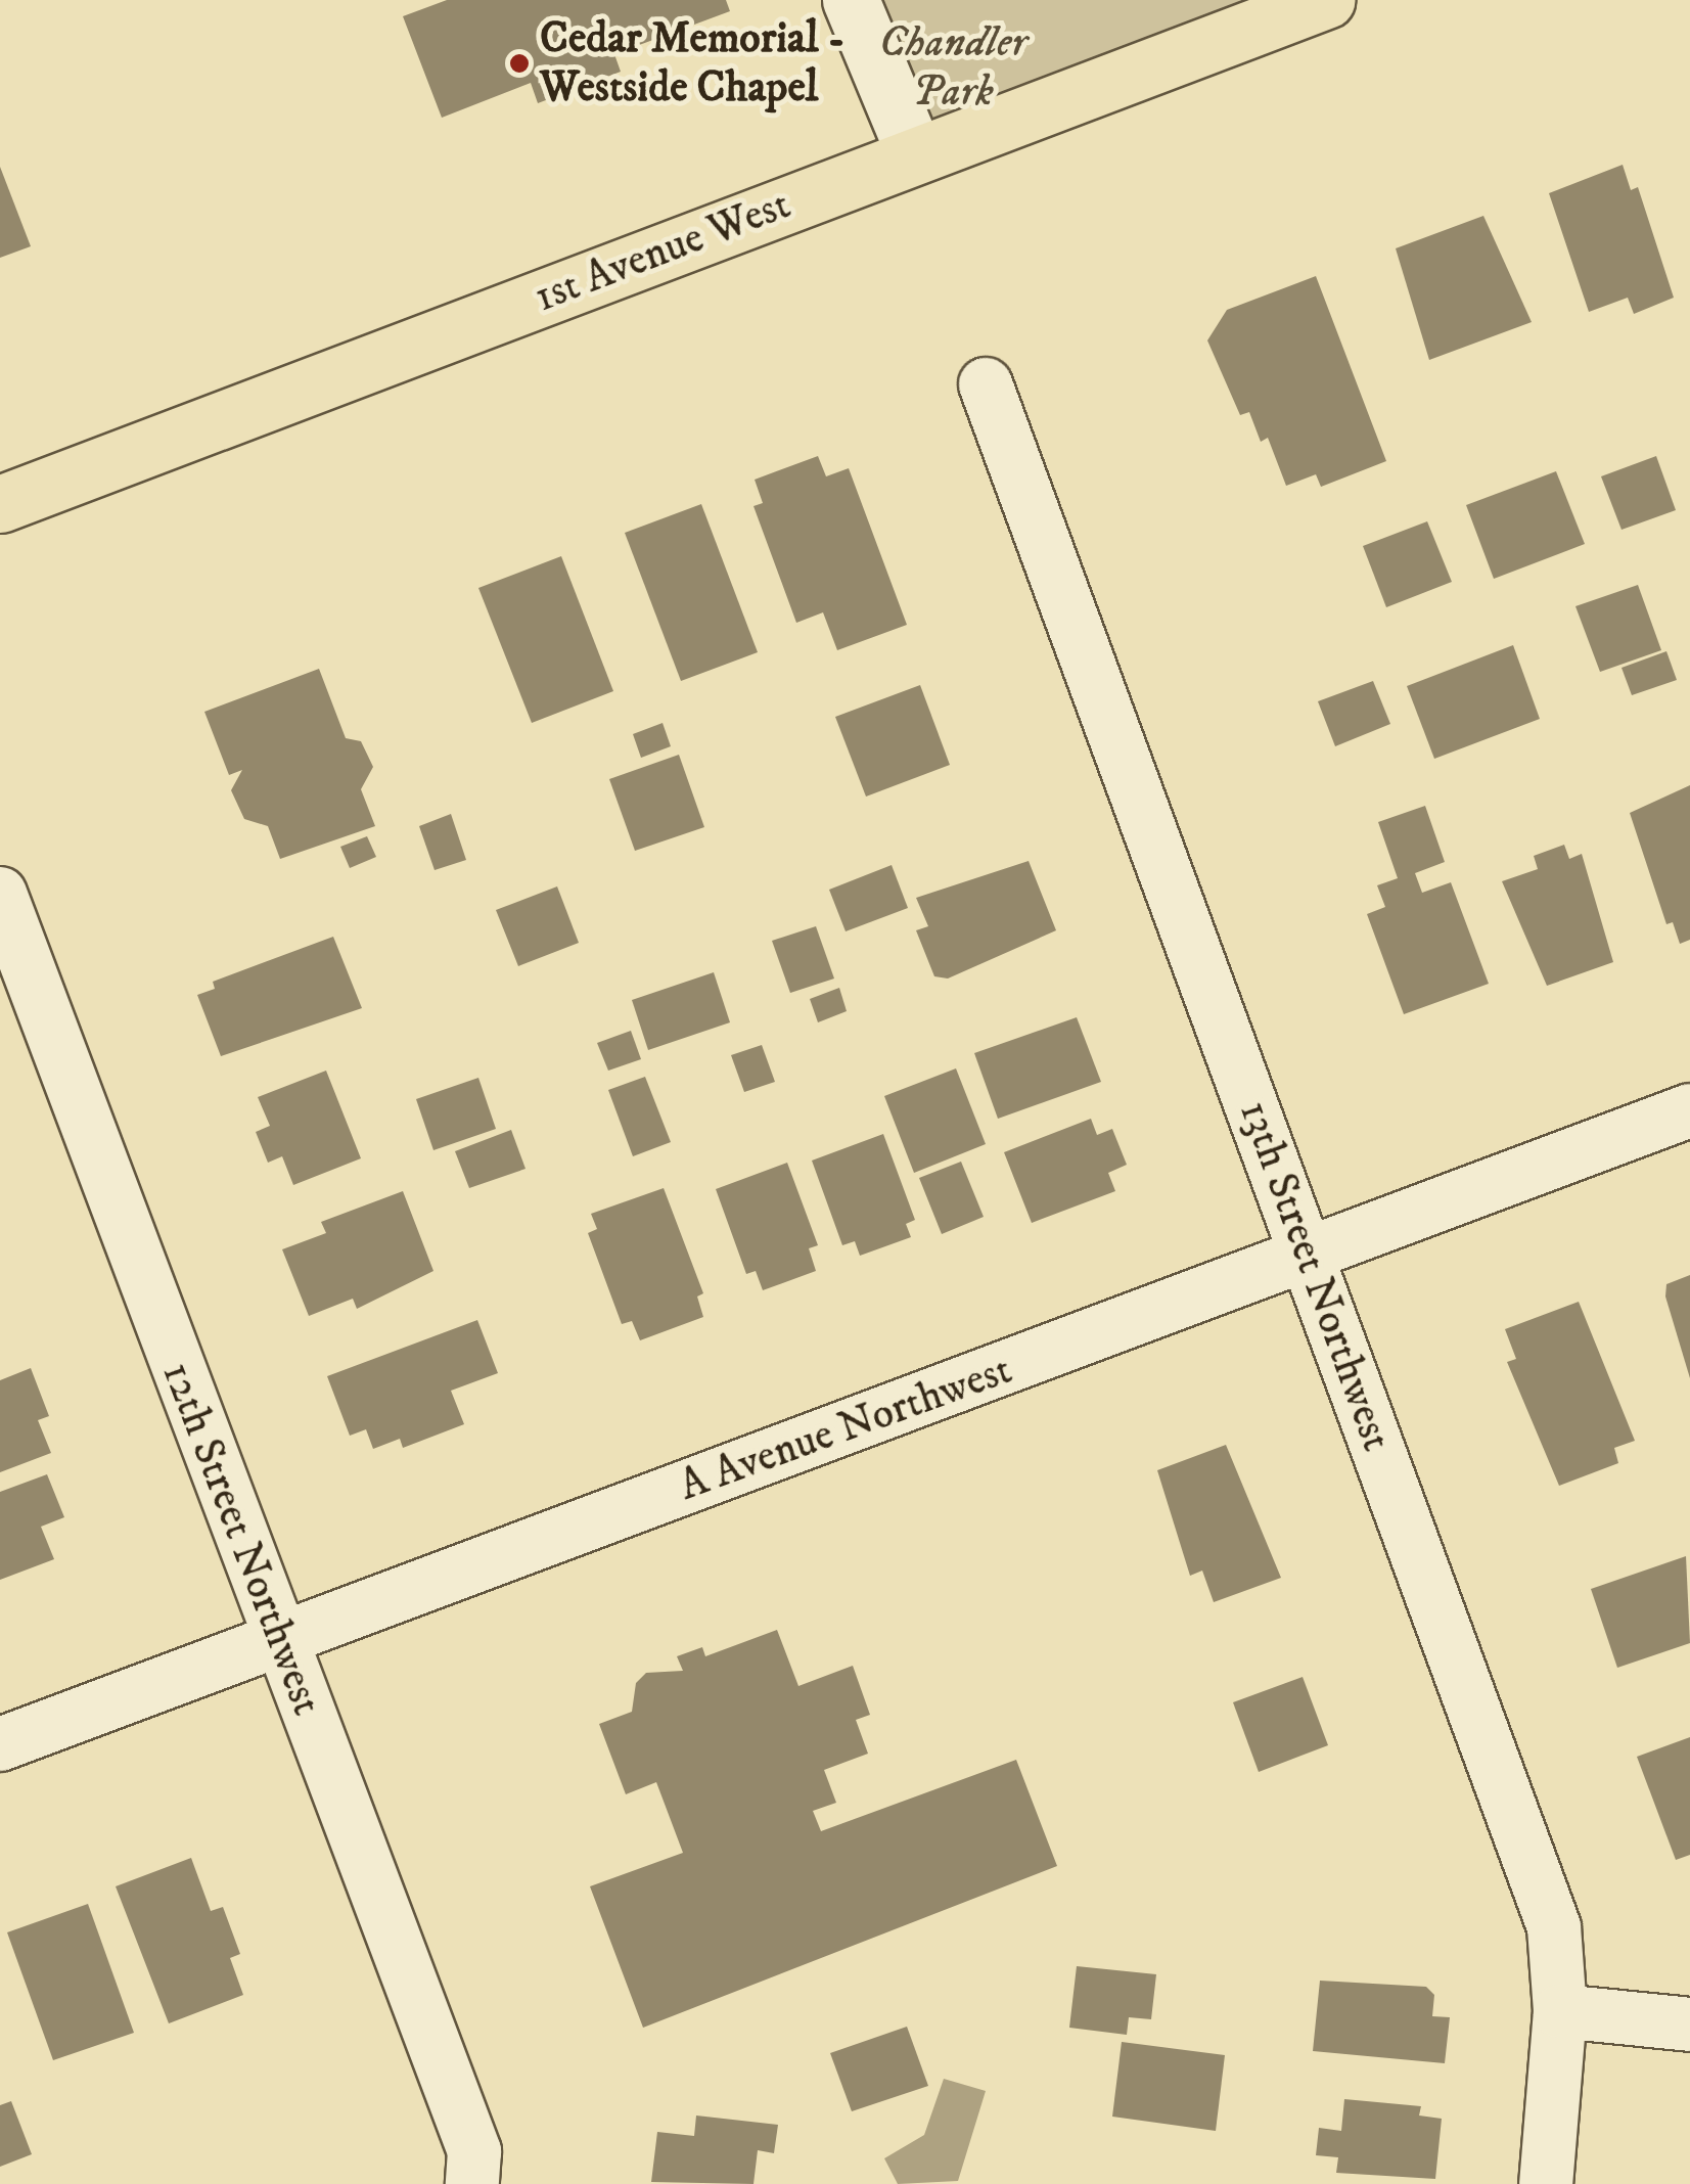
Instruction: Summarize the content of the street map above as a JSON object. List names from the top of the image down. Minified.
{"streets":{"main road":["1st Avenue West"],"street":["13th Street Northwest","A Avenue Northwest","12th Street Northwest"]},"crossings":[["13th Street Northwest","A Avenue Northwest"],["A Avenue Northwest","12th Street Northwest"]],"parks":["Chandler Park"],"places":["Cedar Memorial - Westside Chapel"]}
